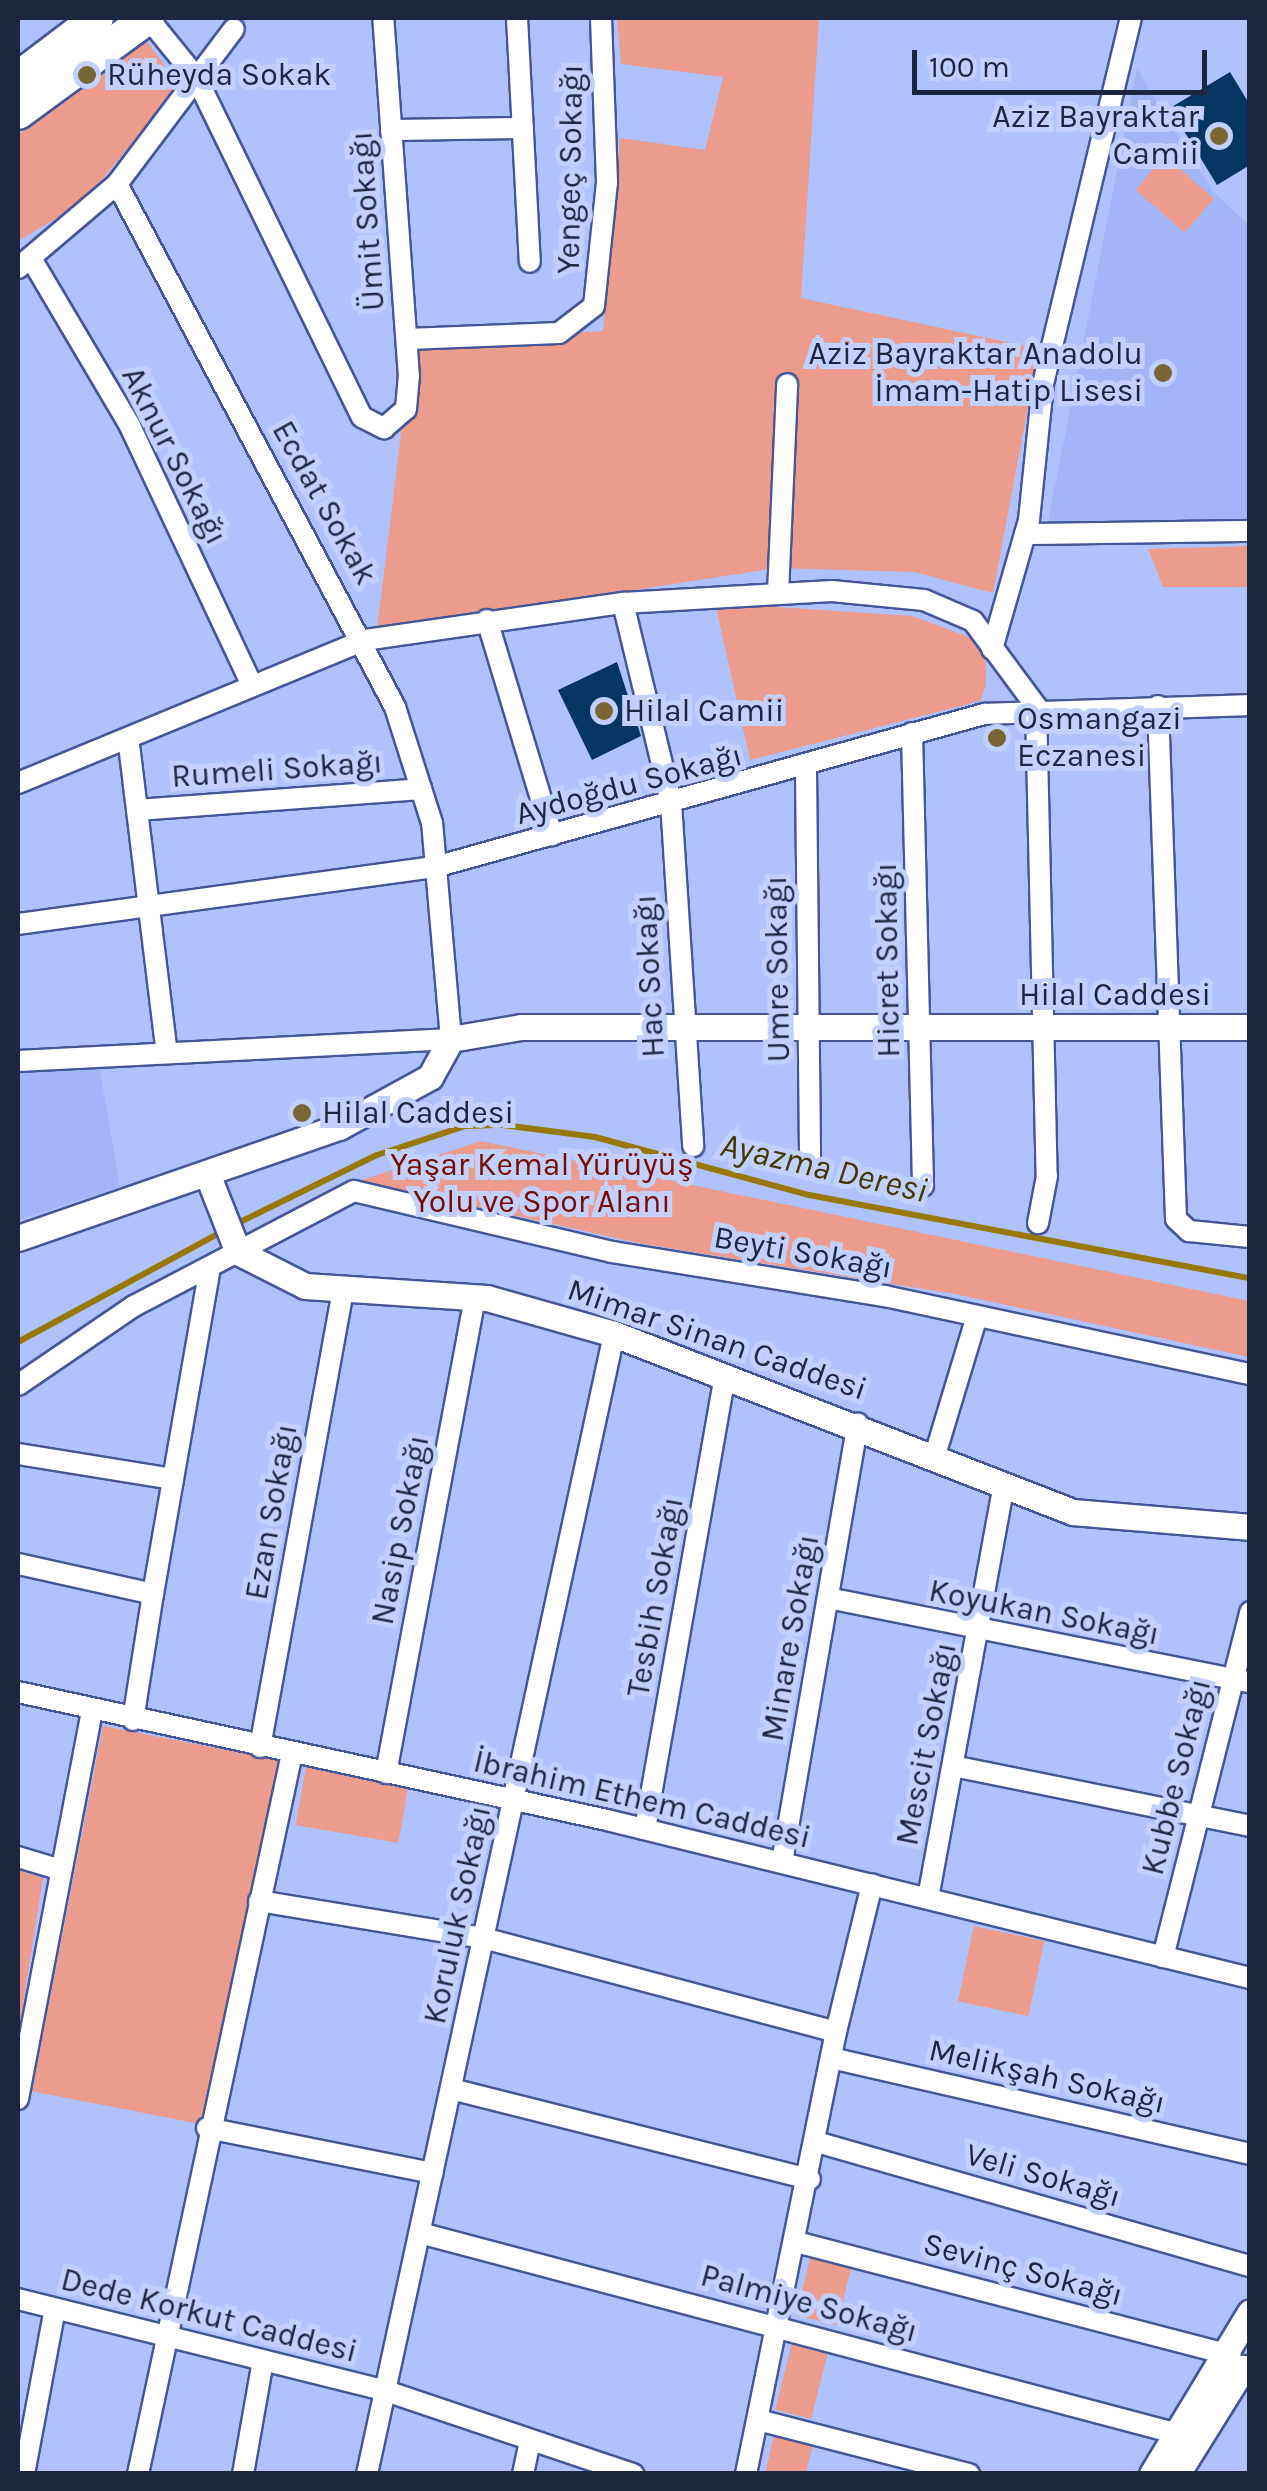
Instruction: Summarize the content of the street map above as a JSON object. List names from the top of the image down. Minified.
{"streets":{"street":["Yengeç Sokağı","Ümit Sokağı","Aknur Sokağı","Ecdat Sokak","Rumeli Sokağı","Aydoğdu Sokağı","Hicret Sokağı","Umre Sokağı","Hac Sokağı","Hilal Caddesi","Beyti Sokağı","Mimar Sinan Caddesi","Ezan Sokağı","Nasip Sokağı","Tesbih Sokağı","Koyukan Sokağı","Minare Sokağı","Mescit Sokağı","Kubbe Sokağı","İbrahim Ethem Caddesi","Koruluk Sokağı","Melikşah Sokağı","Veli Sokağı","Sevinç Sokağı","Palmiye Sokağı","Dede Korkut Caddesi"]},"crossings":[["Yengeç Sokağı","Ümit Sokağı"],["Ecdat Sokak","Rumeli Sokağı"],["Ecdat Sokak","Aydoğdu Sokağı"],["Ecdat Sokak","Hilal Caddesi"],["Aydoğdu Sokağı","Hicret Sokağı"],["Aydoğdu Sokağı","Umre Sokağı"],["Aydoğdu Sokağı","Hac Sokağı"],["Hicret Sokağı","Hilal Caddesi"],["Umre Sokağı","Hilal Caddesi"],["Hac Sokağı","Hilal Caddesi"],["Beyti Sokağı","Mimar Sinan Caddesi"],["Mimar Sinan Caddesi","Ezan Sokağı"],["Mimar Sinan Caddesi","Nasip Sokağı"],["Mimar Sinan Caddesi","Tesbih Sokağı"],["Mimar Sinan Caddesi","Minare Sokağı"],["Mimar Sinan Caddesi","Mescit Sokağı"],["Mimar Sinan Caddesi","Koruluk Sokağı"],["Ezan Sokağı","İbrahim Ethem Caddesi"],["Nasip Sokağı","İbrahim Ethem Caddesi"],["Tesbih Sokağı","İbrahim Ethem Caddesi"],["Koyukan Sokağı","Minare Sokağı"],["Koyukan Sokağı","Mescit Sokağı"],["Koyukan Sokağı","Kubbe Sokağı"],["Minare Sokağı","İbrahim Ethem Caddesi"],["Mescit Sokağı","İbrahim Ethem Caddesi"],["Kubbe Sokağı","İbrahim Ethem Caddesi"],["İbrahim Ethem Caddesi","Koruluk Sokağı"],["Koruluk Sokağı","Palmiye Sokağı"],["Koruluk Sokağı","Dede Korkut Caddesi"]],"water":["Ayazma Deresi"],"parks":["Yaşar Kemal Yürüyüş Yolu ve Spor Alanı"],"places":["Rüheyda Sokak","Aziz Bayraktar Camii","Aziz Bayraktar Anadolu İmam-Hatip Lisesi","Hilal Camii","Osmangazi Eczanesi","Hilal Caddesi"],"scale_bar":"100 m"}
